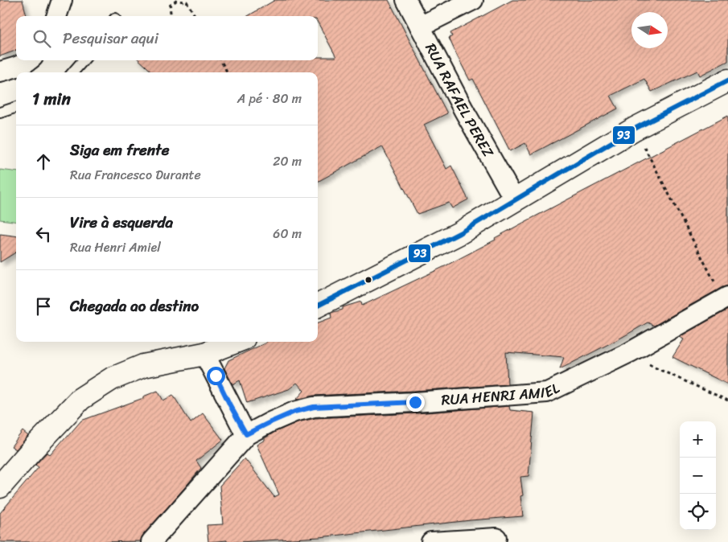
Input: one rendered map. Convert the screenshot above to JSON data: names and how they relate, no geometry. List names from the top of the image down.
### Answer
{
  "streets": {
    "street": ["RUA RAFAEL PEREZ", "RUA HENRI AMIEL"]
  },
  "lines": ["transit line 93"],
  "north": "right",
  "page": {
    "search": "Pesquisar aqui",
    "heading": ["1 min", "A pé · 80 m"],
    "list": [
      ["Siga em frente", "Rua Francesco Durante", "20 m"],
      ["Vire à esquerda", "Rua Henri Amiel", "60 m"],
      "Chegada ao destino"
    ],
    "map_buttons": ["+", "−"]
  }
}
